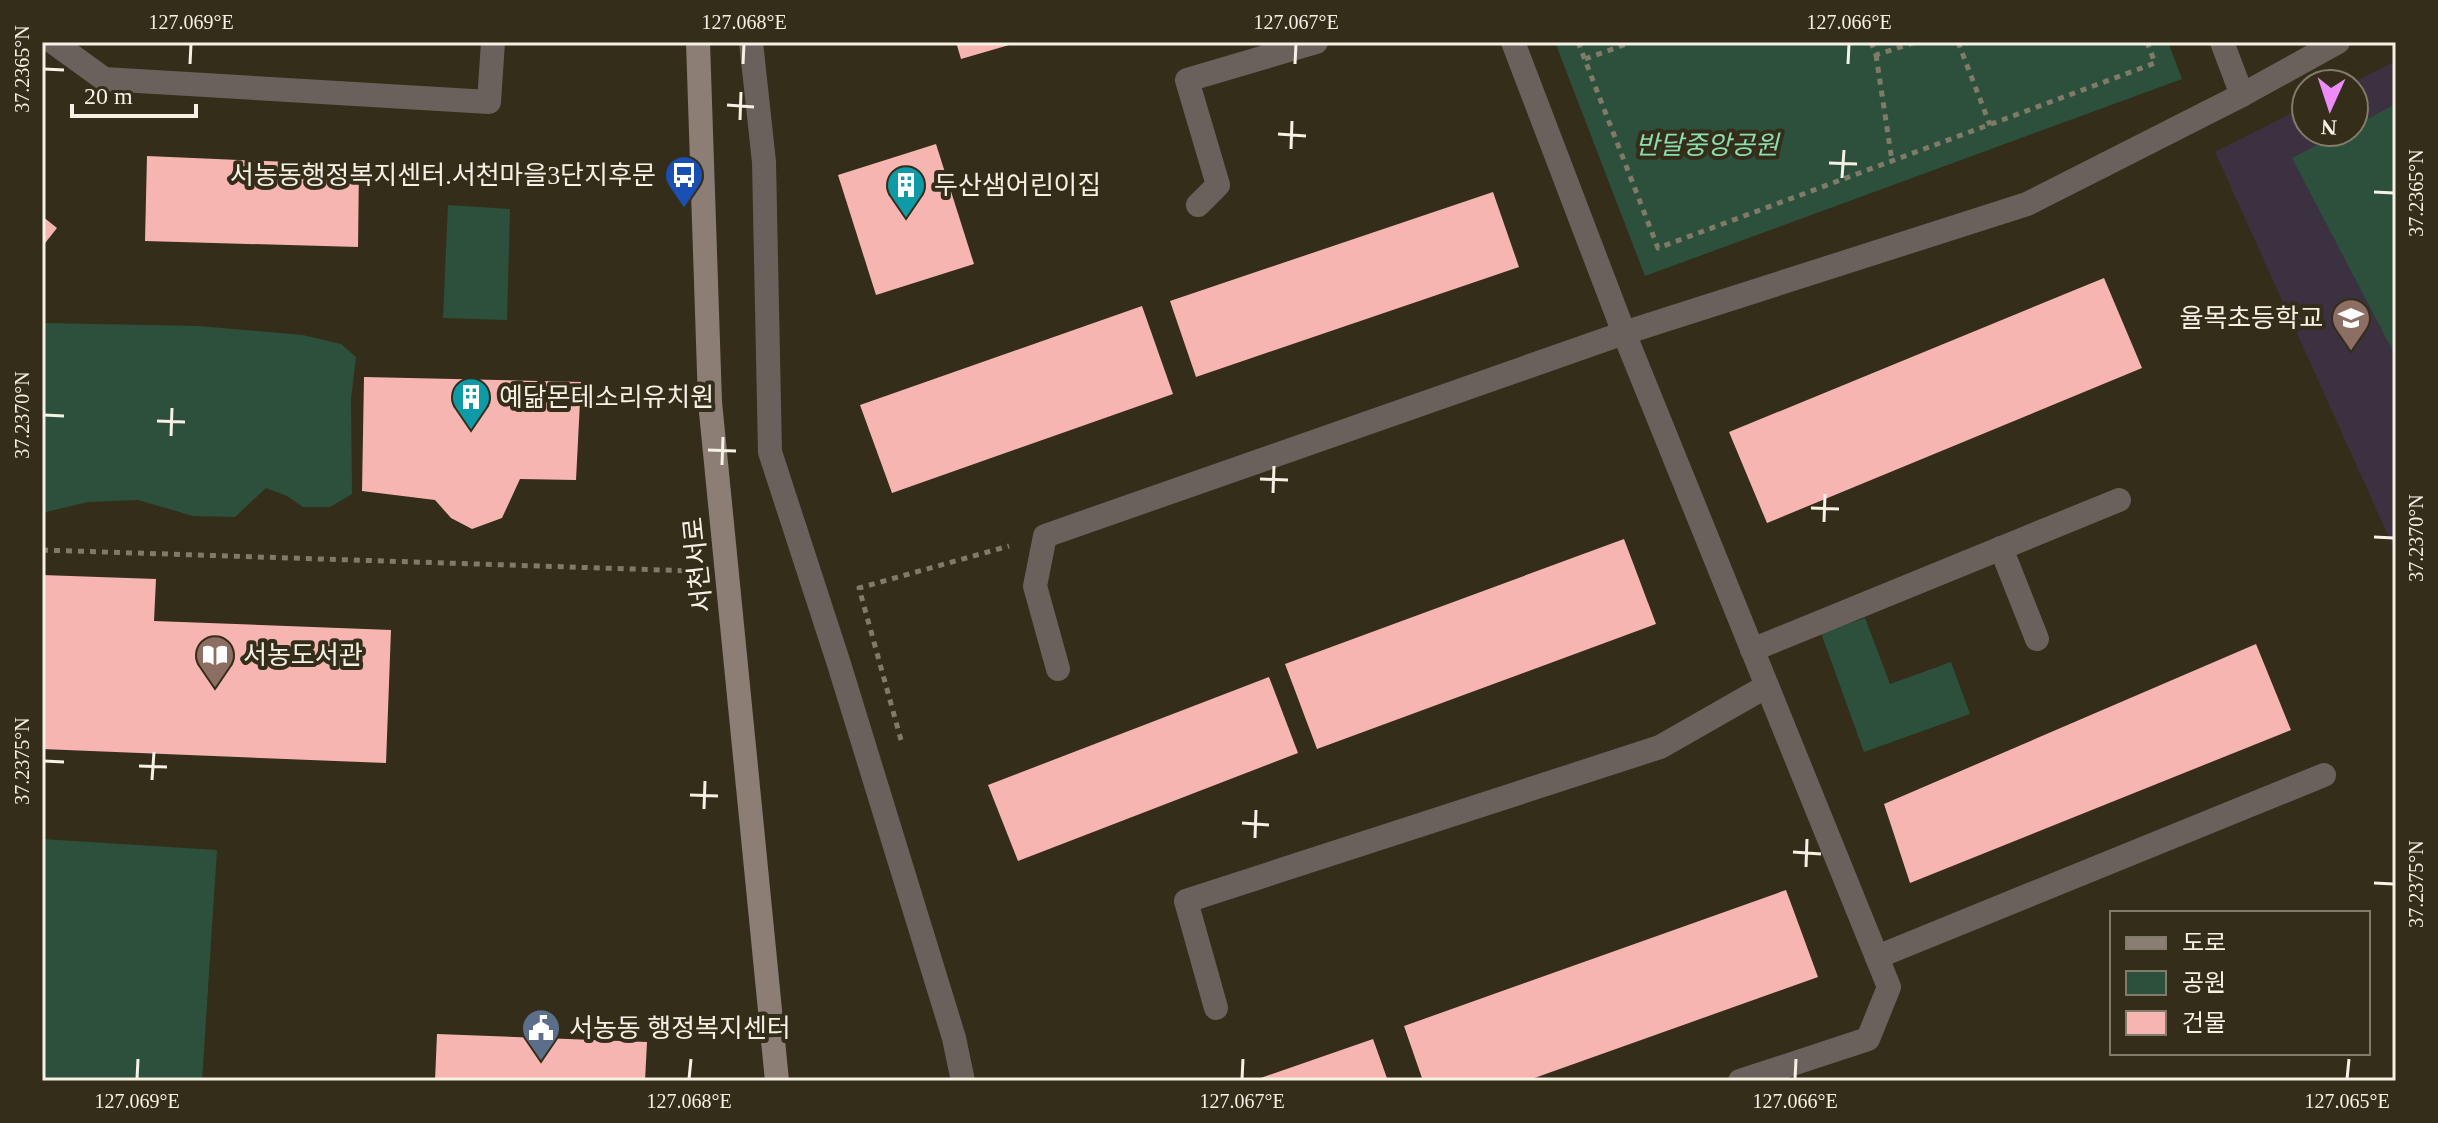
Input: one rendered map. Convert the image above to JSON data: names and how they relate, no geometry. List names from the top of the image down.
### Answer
{
  "streets": {
    "street": ["서천서로"]
  },
  "parks": ["반달중앙공원"],
  "places": {
    "bus stop": ["서농동행정복지센터.서천마을3단지후문"],
    "building": ["두산샘어린이집", "예닮몬테소리유치원"],
    "school or university": ["율목초등학교"],
    "library": ["서농도서관"],
    "public building": ["서농동 행정복지센터"]
  },
  "legend": ["도로", "공원", "건물"],
  "scale_bar": "20 m",
  "north": "bottom",
  "coordinates": [
    "127.069°E",
    "127.068°E",
    "127.067°E",
    "127.066°E",
    "37.2365°N",
    "37.2370°N",
    "37.2375°N",
    "127.065°E"
  ]
}
